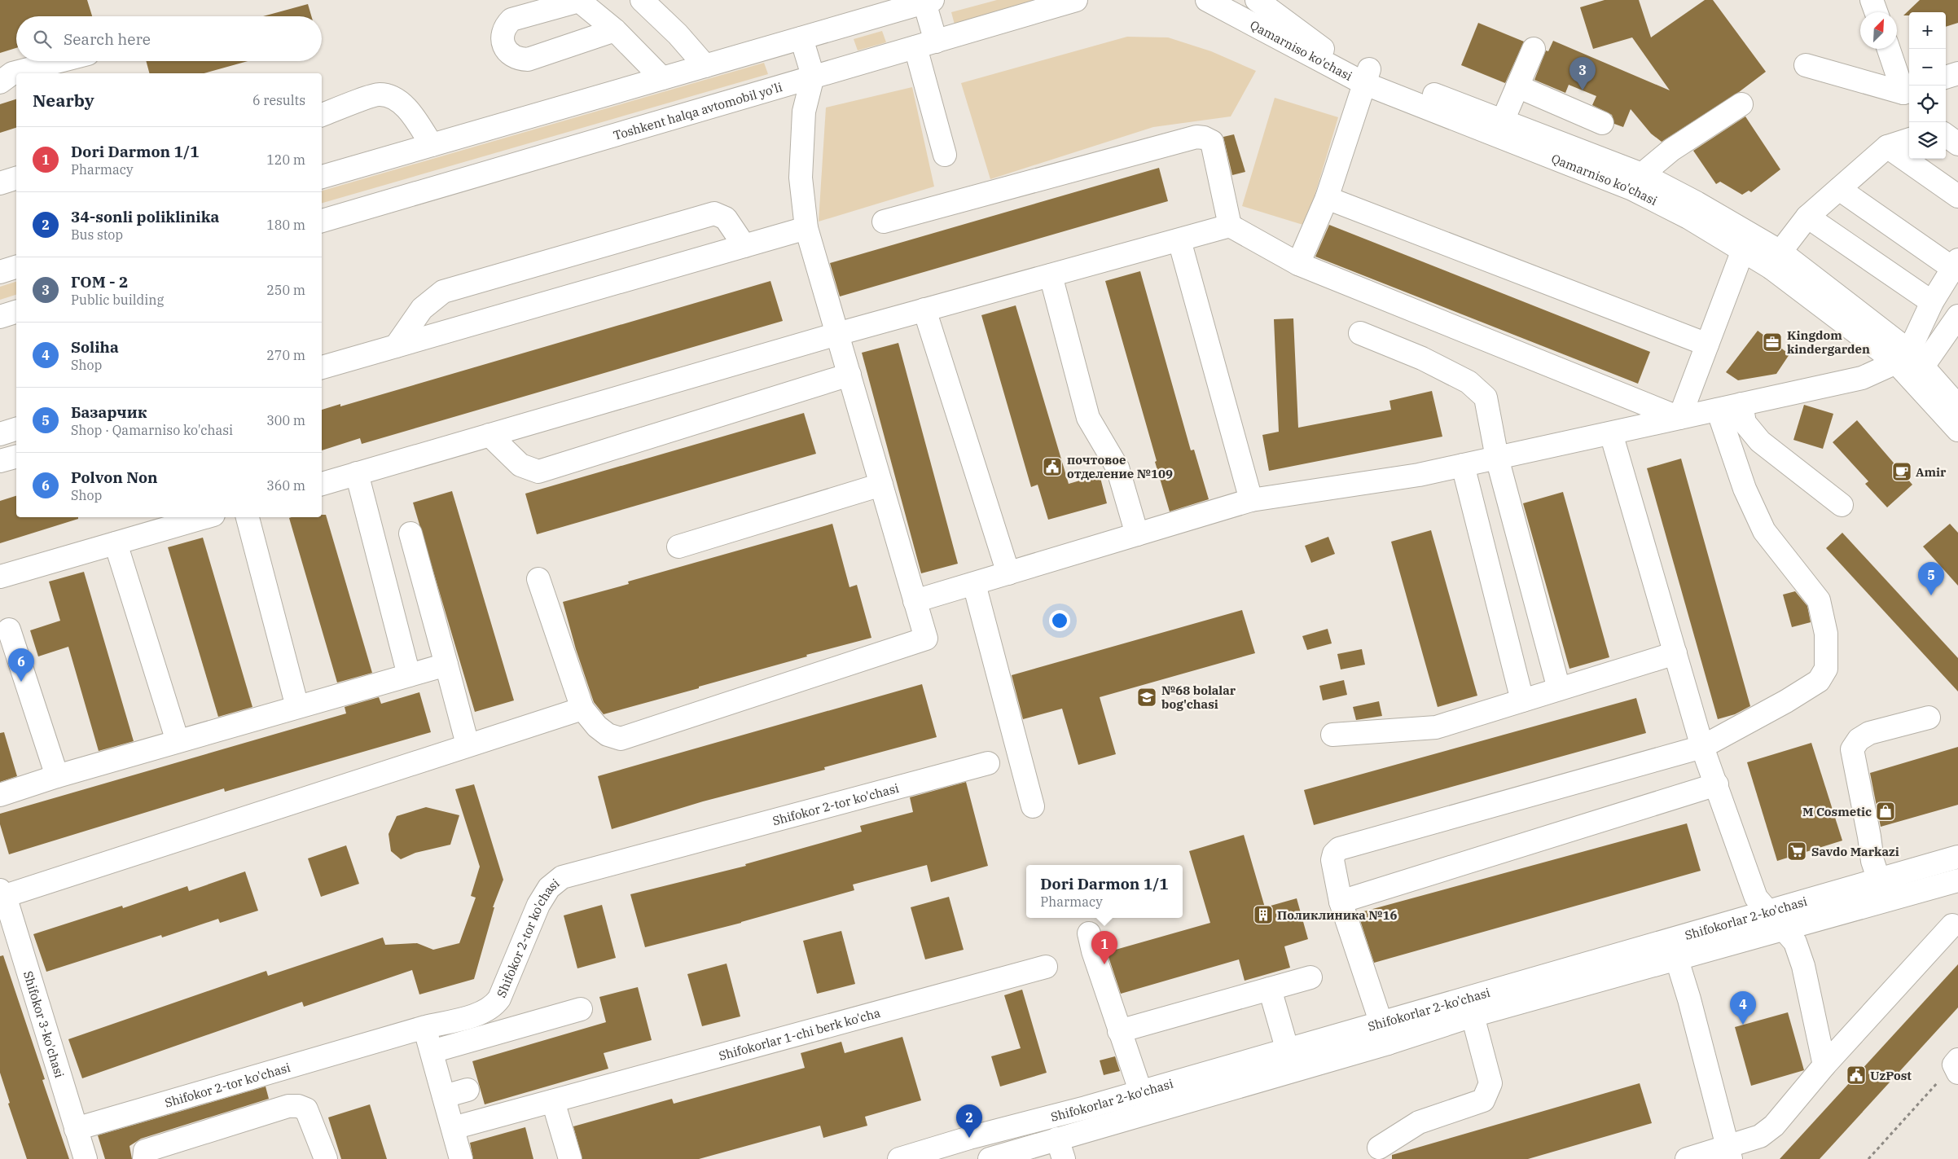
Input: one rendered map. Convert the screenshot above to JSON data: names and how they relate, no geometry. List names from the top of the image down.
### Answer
{
  "streets": {
    "main road": [
      "Qamarniso ko'chasi",
      "Toshkent halqa avtomobil yo'li",
      "Shifokor 2-tor ko'chasi",
      "Shifokorlar 2-ko'chasi",
      "Shifokor 3-ko'chasi",
      "Shifokorlar 1-chi berk ko'cha"
    ]
  },
  "crossings": [
    ["Shifokor 2-tor ko'chasi", "Shifokor 3-ko'chasi"]
  ],
  "places": {
    "office": ["Kingdom kindergarden"],
    "public building": ["почтовое отделение №109", "UzPost"],
    "cafe": ["Amir"],
    "school or university": ["№68 bolalar bog'chasi"],
    "shop": ["M Cosmetic"],
    "supermarket": ["Savdo Markazi"],
    "building": ["Поликлиника №16"]
  },
  "north": "top right",
  "page": {
    "map_buttons": ["+", "−"],
    "search": "Search here",
    "pins": [
      "3",
      "5",
      "6",
      "1",
      "4",
      "2"
    ],
    "heading": ["Nearby", "6 results"],
    "list": [
      {
        "mark": "1",
        "name": "Dori Darmon 1/1",
        "note": "Pharmacy",
        "value": "120 m"
      },
      {
        "mark": "2",
        "name": "34-sonli poliklinika",
        "note": "Bus stop",
        "value": "180 m"
      },
      {
        "mark": "3",
        "name": "ГОМ - 2",
        "note": "Public building",
        "value": "250 m"
      },
      {
        "mark": "4",
        "name": "Soliha",
        "note": "Shop",
        "value": "270 m"
      },
      {
        "mark": "5",
        "name": "Базарчик",
        "note": "Shop · Qamarniso ko'chasi",
        "value": "300 m"
      },
      {
        "mark": "6",
        "name": "Polvon Non",
        "note": "Shop",
        "value": "360 m"
      }
    ],
    "popup": ["Dori Darmon 1/1", "Pharmacy"]
  }
}
